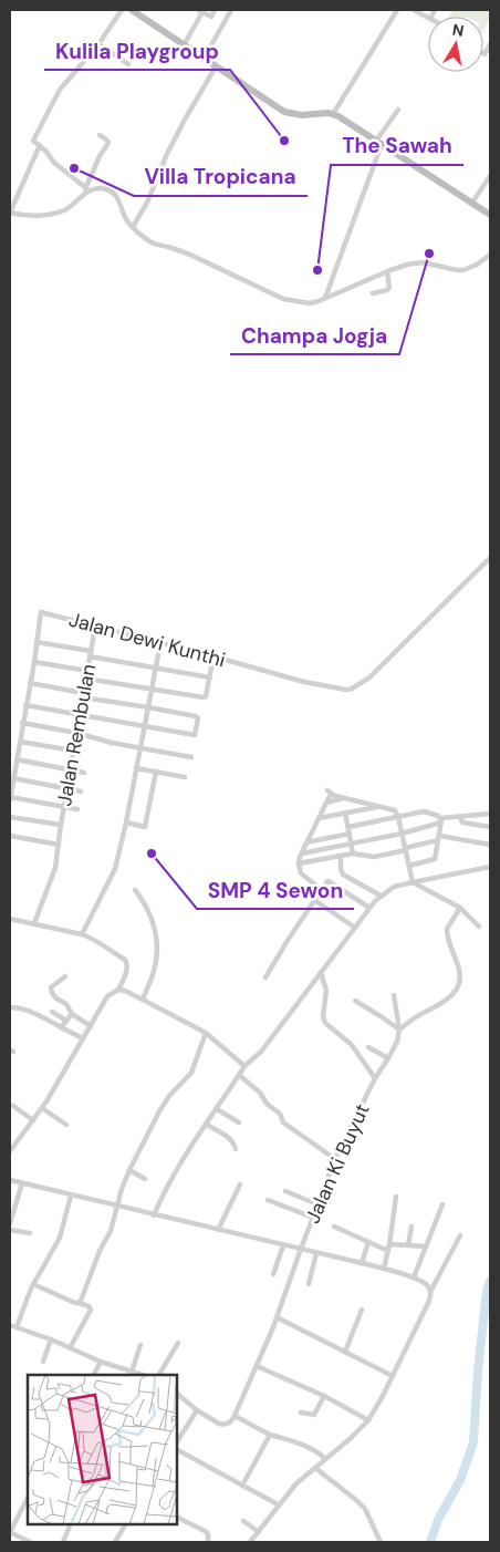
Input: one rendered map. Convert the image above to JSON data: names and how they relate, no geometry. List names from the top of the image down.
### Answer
{
  "streets": {
    "street": ["Jalan Dewi Kunthi", "Jalan Rembulan", "Jalan Ki Buyut"]
  },
  "crossings": [
    ["Jalan Dewi Kunthi", "Jalan Rembulan"]
  ],
  "places": [
    "Kulila Playgroup",
    "Villa Tropicana",
    "Champa Jogja",
    "The Sawah",
    "SMP 4 Sewon"
  ],
  "north": "top"
}
